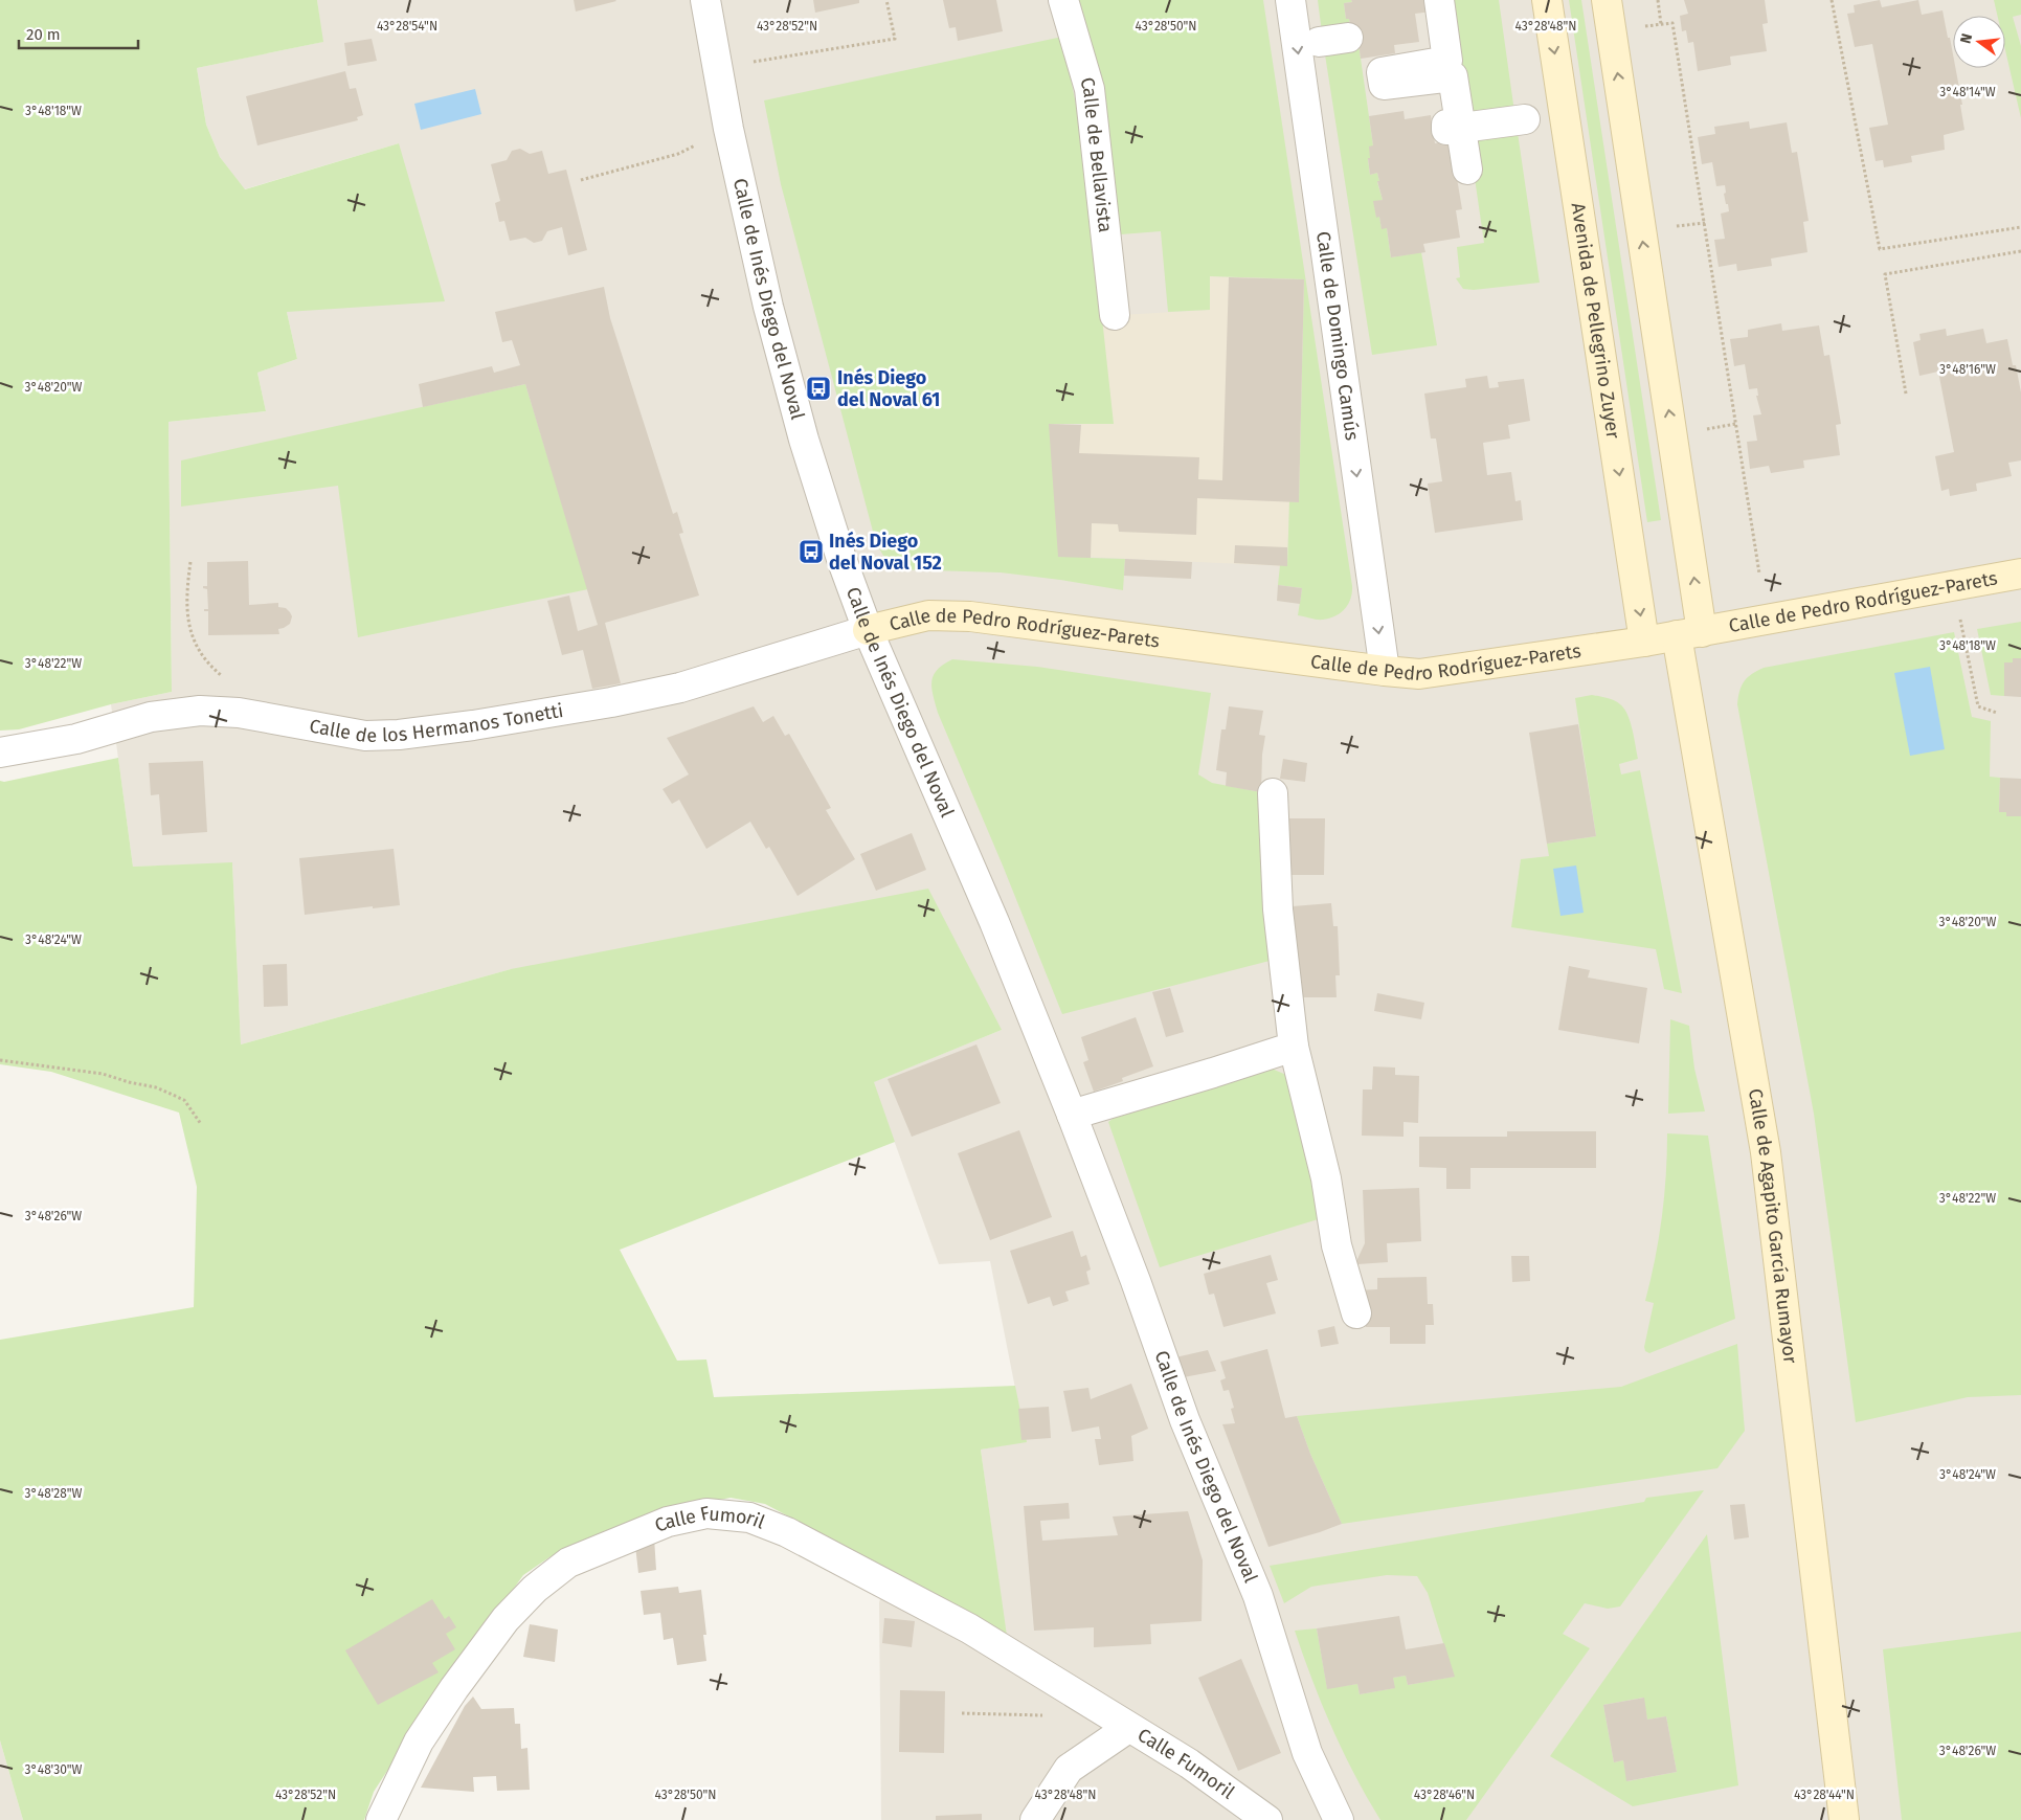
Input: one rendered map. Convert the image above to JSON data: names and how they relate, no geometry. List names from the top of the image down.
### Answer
{
  "streets": {
    "main road": ["Avenida de Pellegrino Zuyer", "Calle de Pedro Rodríguez-Parets", "Calle de Agapito García Rumayor"],
    "street": [
      "Calle de Bellavista",
      "Calle de Inés Diego del Noval",
      "Calle de Domingo Camús",
      "Calle de los Hermanos Tonetti",
      "Calle Fumoril"
    ]
  },
  "crossings": [
    ["Calle de Inés Diego del Noval", "Calle de Pedro Rodríguez-Parets"],
    ["Calle de Inés Diego del Noval", "Calle de los Hermanos Tonetti"],
    ["Avenida de Pellegrino Zuyer", "Calle de Pedro Rodríguez-Parets"],
    ["Calle de Domingo Camús", "Calle de Pedro Rodríguez-Parets"],
    ["Calle de Pedro Rodríguez-Parets", "Calle de los Hermanos Tonetti"],
    ["Calle de Pedro Rodríguez-Parets", "Calle de Agapito García Rumayor"]
  ],
  "one_way": ["Calle de Domingo Camús"],
  "places": {
    "bus stop": ["Inés Diego del Noval 61", "Inés Diego del Noval 152"]
  },
  "scale_bar": "20 m",
  "north": "left",
  "coordinates": [
    "43°28'54\"N",
    "43°28'52\"N",
    "43°28'50\"N",
    "43°28'48\"N",
    "3°48'14\"W",
    "3°48'18\"W",
    "3°48'16\"W",
    "3°48'20\"W",
    "3°48'22\"W",
    "3°48'24\"W",
    "3°48'26\"W",
    "3°48'28\"W",
    "3°48'30\"W",
    "43°28'46\"N",
    "43°28'44\"N"
  ]
}
